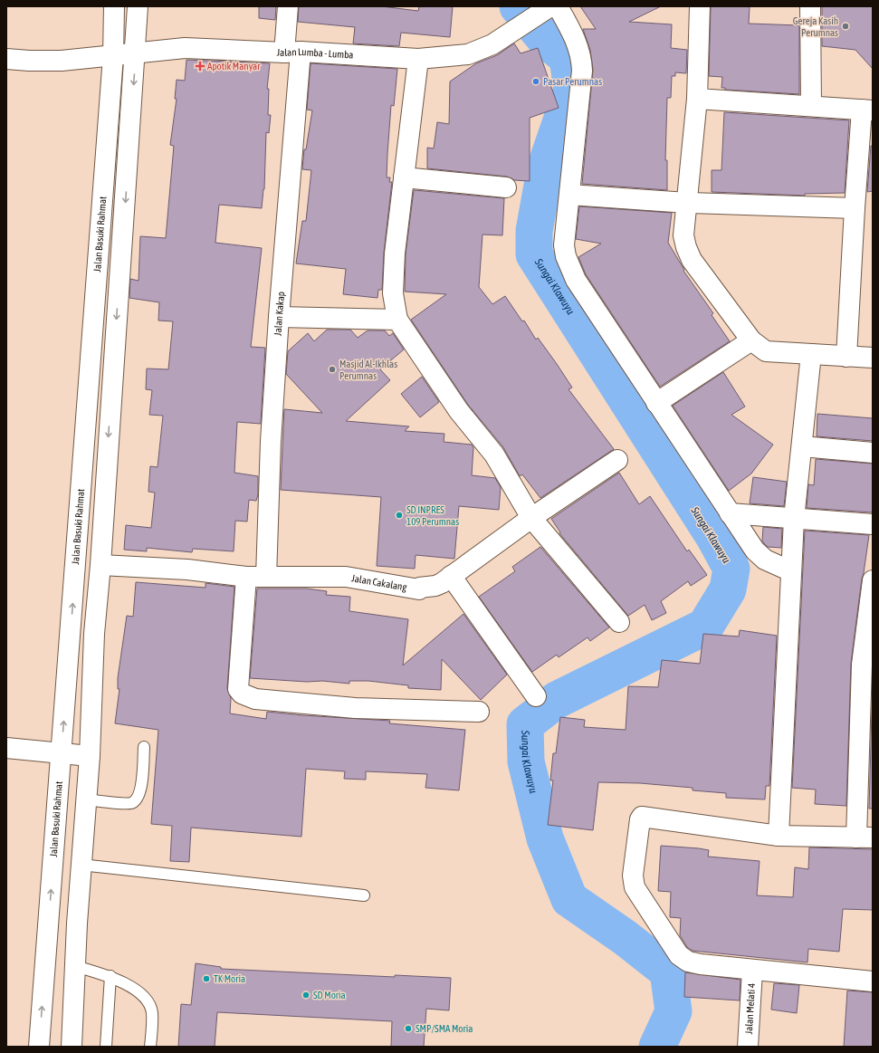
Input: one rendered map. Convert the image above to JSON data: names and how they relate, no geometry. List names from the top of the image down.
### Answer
{
  "streets": {
    "main road": [
      "Jalan Lumba - Lumba",
      "Jalan Basuki Rahmat",
      "Jalan Kakap",
      "Jalan Cakalang",
      "Jalan Melati 4"
    ]
  },
  "crossings": [
    ["Jalan Lumba - Lumba", "Jalan Basuki Rahmat"],
    ["Jalan Lumba - Lumba", "Jalan Kakap"],
    ["Jalan Kakap", "Jalan Cakalang"]
  ],
  "water": ["Sungai Klawuyu"],
  "places": {
    "other": [
      "Gereja Kasih Perumnas",
      "Pasar Perumnas",
      "Masjid Al-Ikhlas Perumnas",
      "SD INPRES 109 Perumnas",
      "TK Moria",
      "SD Moria",
      "SMP/SMA Moria"
    ],
    "health": ["Apotik Manyar"]
  }
}
